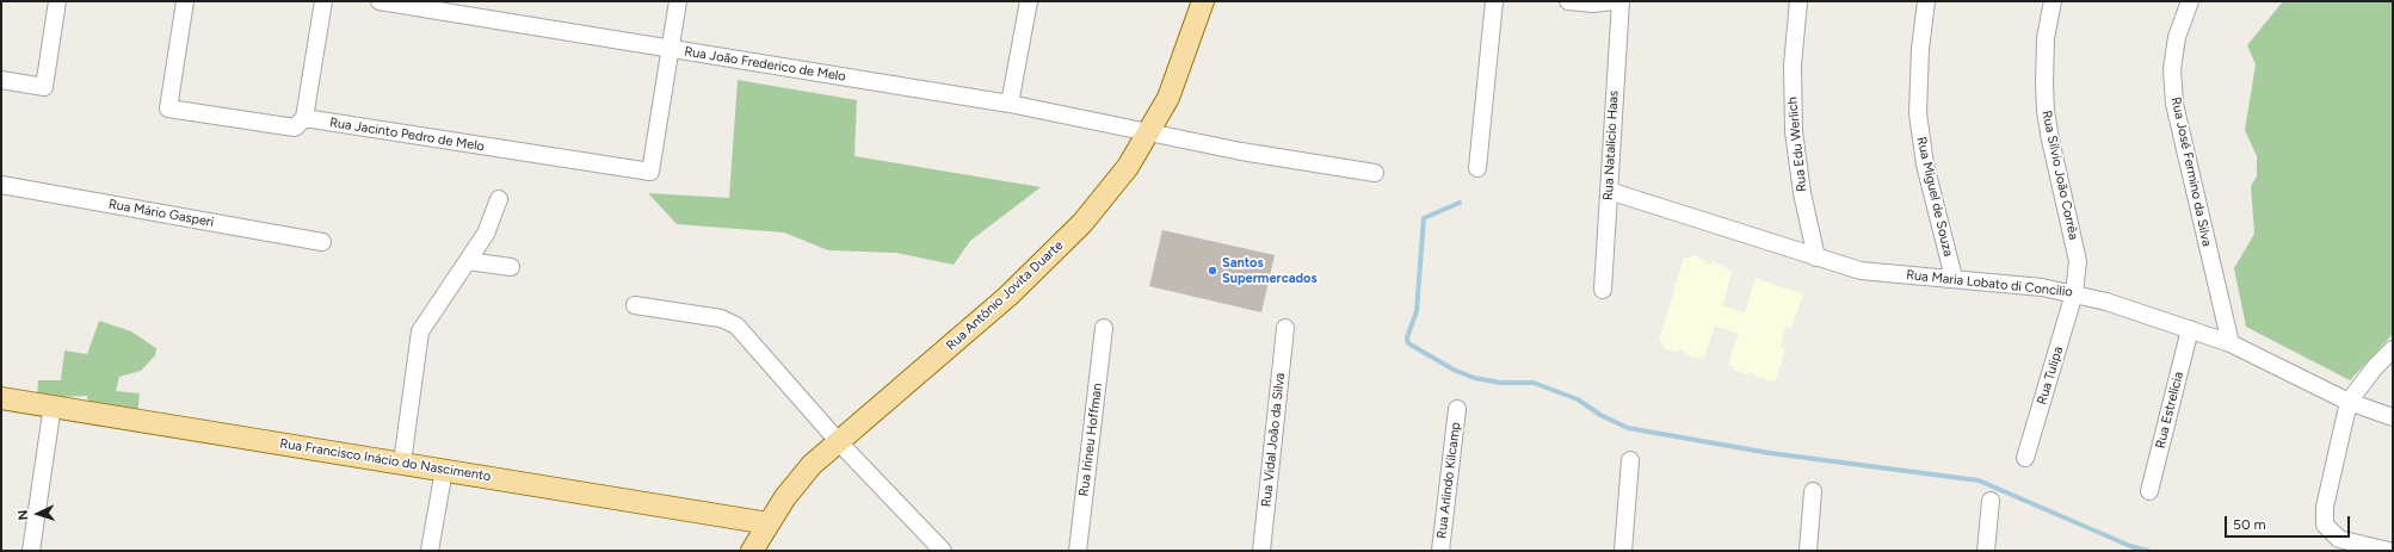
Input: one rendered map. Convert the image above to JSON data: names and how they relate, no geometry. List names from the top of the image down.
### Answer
{
  "streets": {
    "main road": ["Rua Antônio Jovita Duarte", "Rua Francisco Inácio do Nascimento"],
    "street": [
      "Rua João Frederico de Melo",
      "Rua Jacinto Pedro de Melo",
      "Rua Edu Werlich",
      "Rua Natalício Haas",
      "Rua José Fermino da Silva",
      "Rua Sílvio João Corrêa",
      "Rua Miguel de Souza",
      "Rua Mário Gasperi",
      "Rua Maria Lobato di Concilio",
      "Rua Tulipa",
      "Rua Estrelícia",
      "Rua Irineu Hoffman",
      "Rua Vidal João da Silva",
      "Rua Arlindo Kilcamp"
    ]
  },
  "crossings": [
    ["Rua João Frederico de Melo", "Rua Jacinto Pedro de Melo"],
    ["Rua João Frederico de Melo", "Rua Antônio Jovita Duarte"],
    ["Rua Edu Werlich", "Rua Maria Lobato di Concilio"],
    ["Rua Natalício Haas", "Rua Maria Lobato di Concilio"],
    ["Rua José Fermino da Silva", "Rua Maria Lobato di Concilio"],
    ["Rua Sílvio João Corrêa", "Rua Maria Lobato di Concilio"],
    ["Rua Sílvio João Corrêa", "Rua Tulipa"],
    ["Rua Miguel de Souza", "Rua Maria Lobato di Concilio"],
    ["Rua Maria Lobato di Concilio", "Rua Tulipa"],
    ["Rua Maria Lobato di Concilio", "Rua Estrelícia"],
    ["Rua Antônio Jovita Duarte", "Rua Francisco Inácio do Nascimento"]
  ],
  "places": ["Santos Supermercados"],
  "scale_bar": "50 m",
  "north": "left"
}
